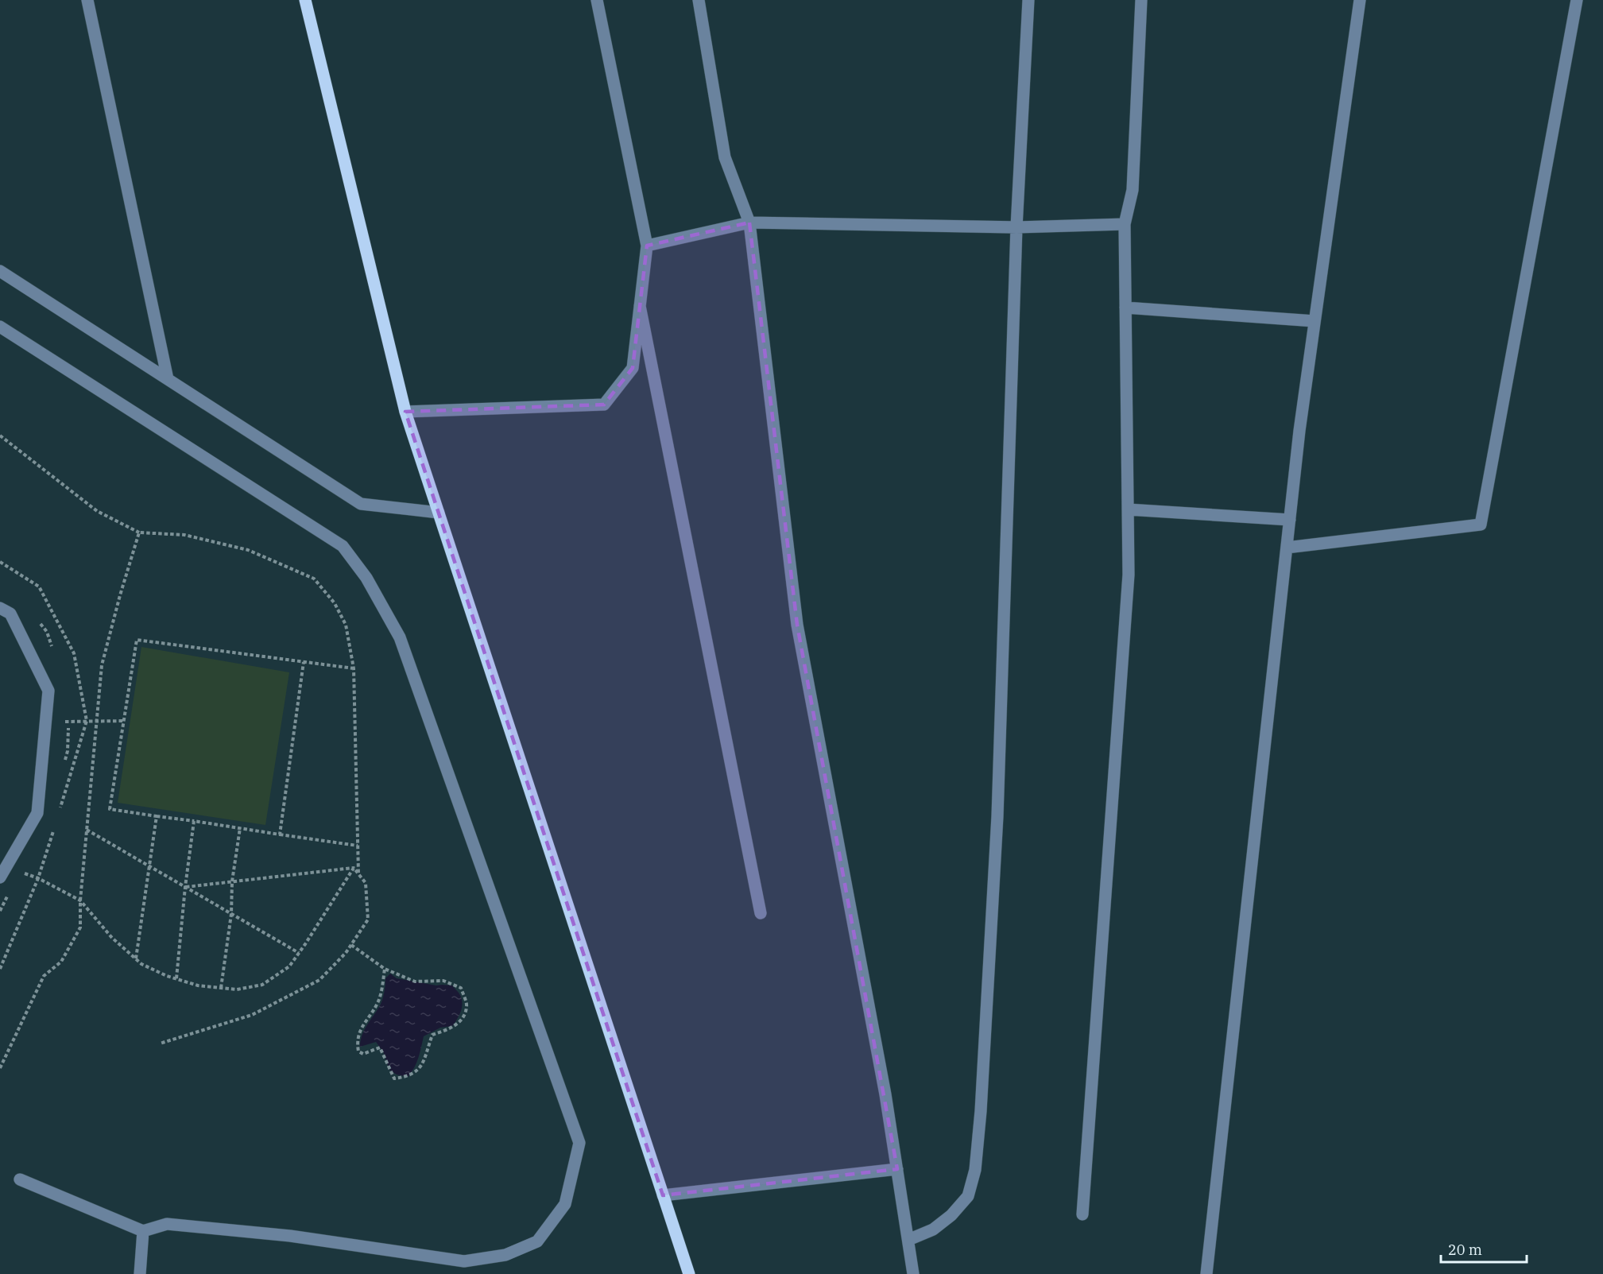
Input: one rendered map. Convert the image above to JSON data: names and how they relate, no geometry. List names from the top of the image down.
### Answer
{
  "scale_bar": "20 m"
}
